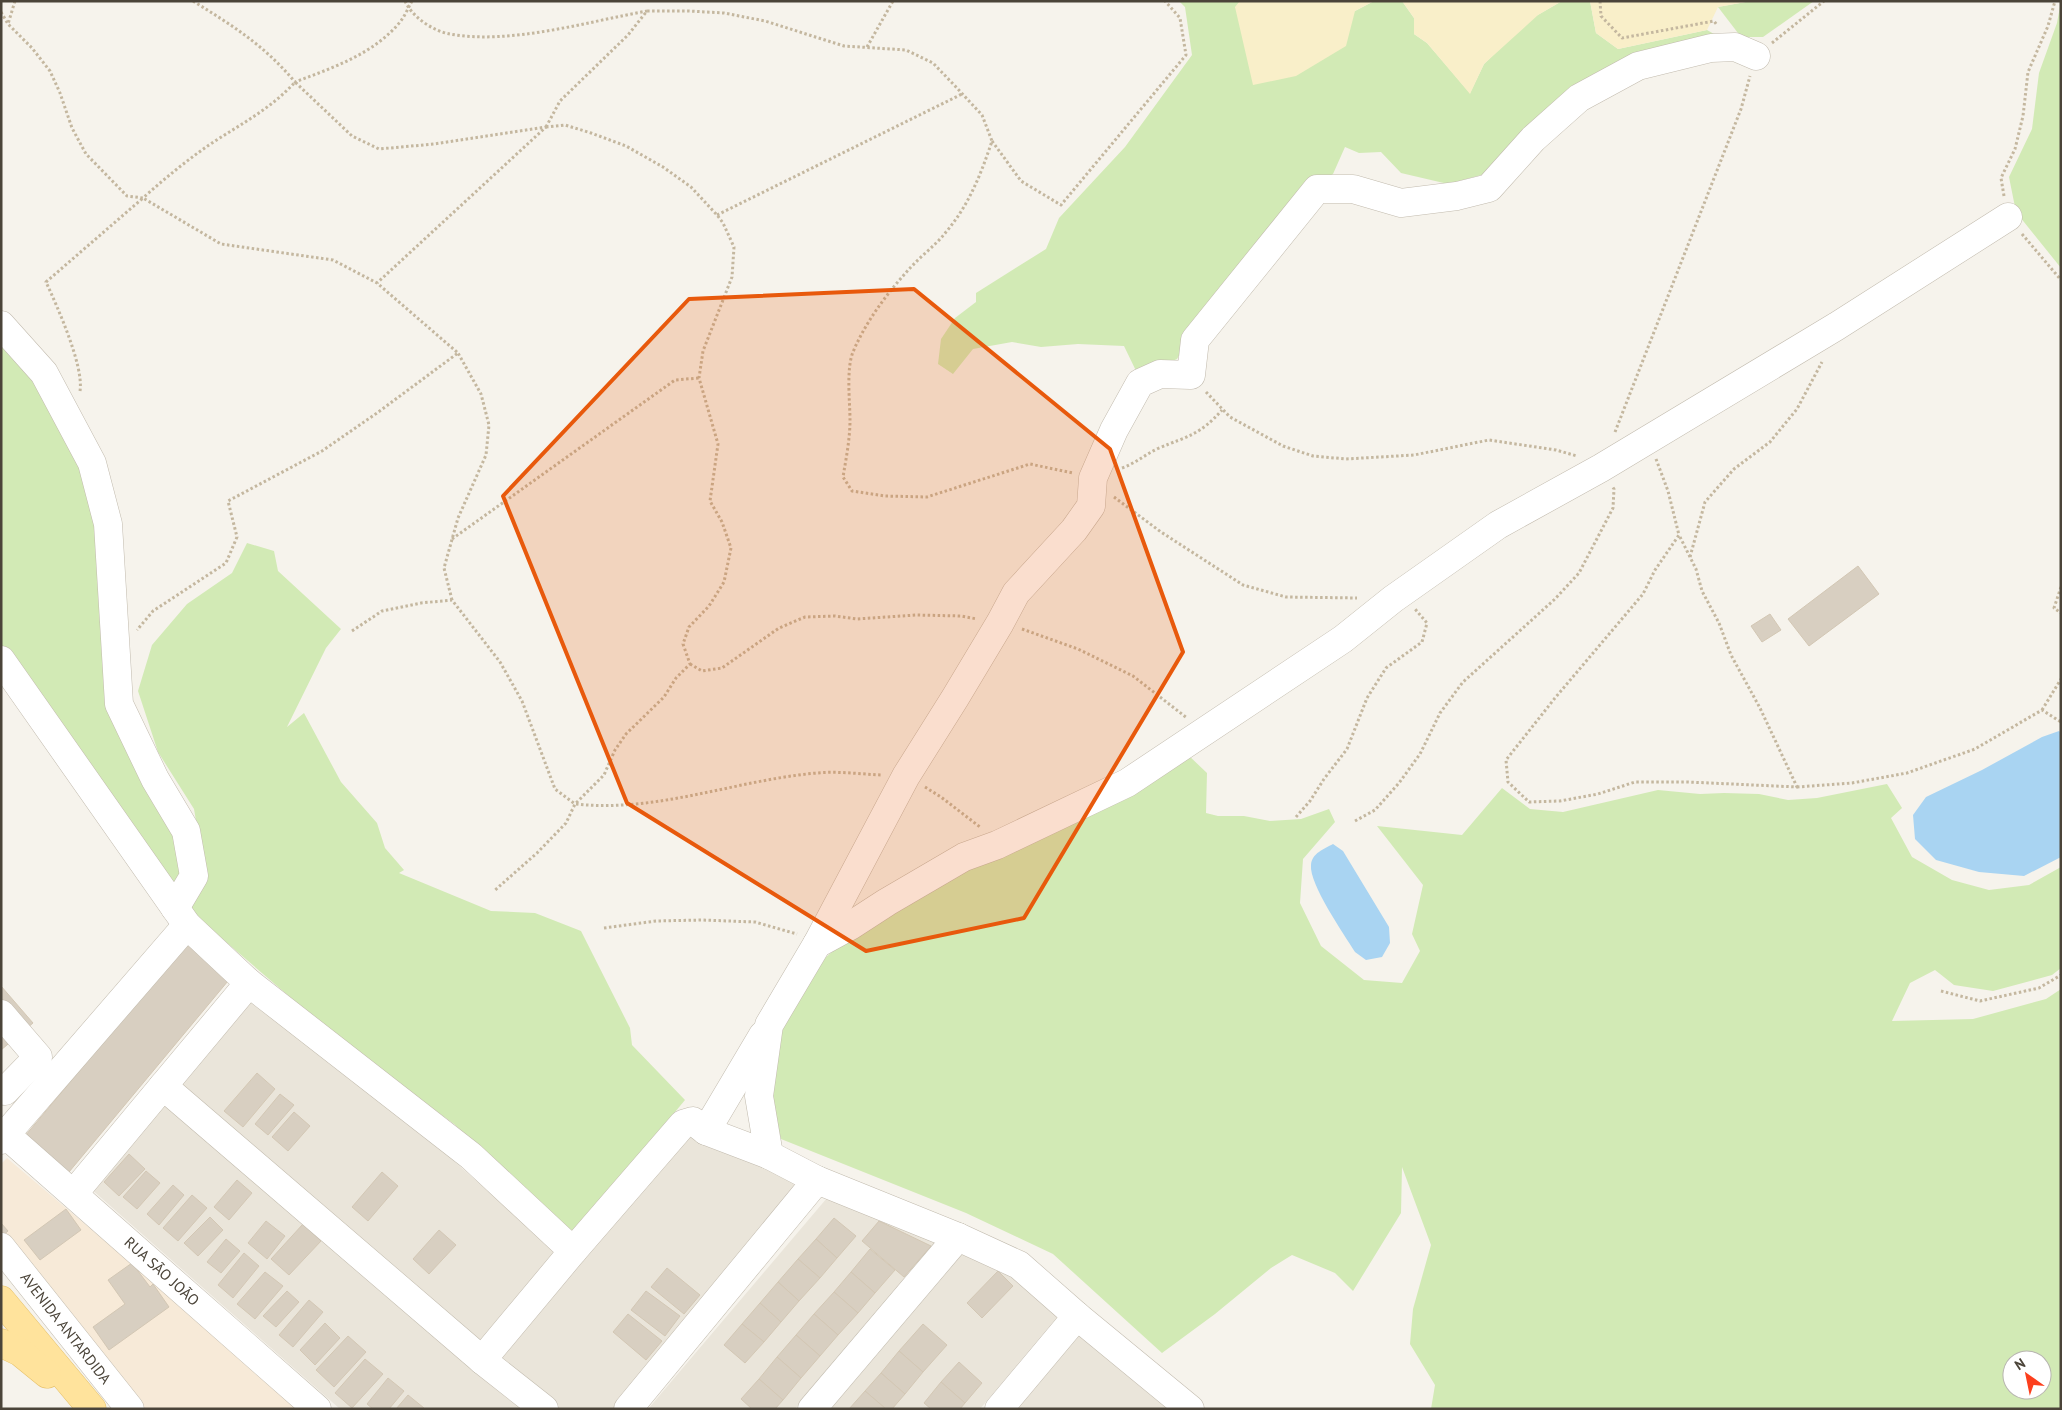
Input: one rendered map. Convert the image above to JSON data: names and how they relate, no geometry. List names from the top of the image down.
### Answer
{
  "streets": {
    "street": ["RUA SÃO JOÃO", "AVENIDA ANTARDIDA"]
  },
  "north": "top left"
}
